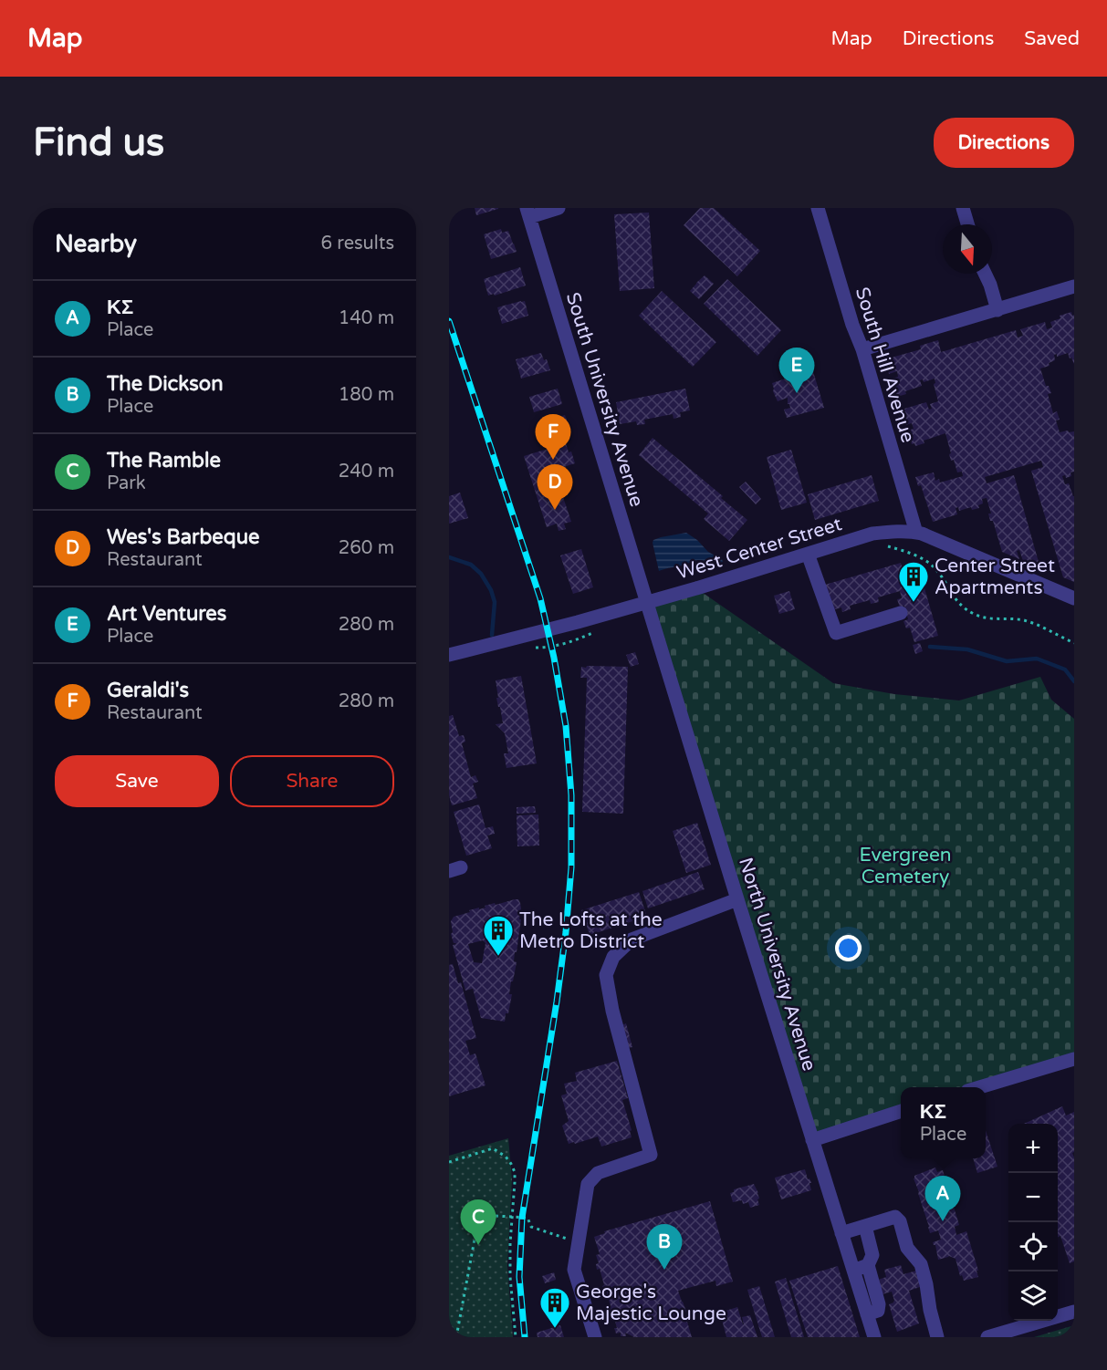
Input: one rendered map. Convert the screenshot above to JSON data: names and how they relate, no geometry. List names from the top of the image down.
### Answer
{
  "streets": {
    "street": [
      "South Hill Avenue",
      "South University Avenue",
      "West Center Street",
      "North University Avenue"
    ]
  },
  "crossings": [
    ["South Hill Avenue", "West Center Street"],
    ["South University Avenue", "West Center Street"],
    ["South University Avenue", "North University Avenue"],
    ["West Center Street", "North University Avenue"]
  ],
  "parks": ["Evergreen Cemetery"],
  "places": {
    "building": ["Center Street Apartments", "The Lofts at the Metro District", "George's Majestic Lounge"]
  },
  "north": "bottom",
  "page": {
    "header": "Map",
    "nav": ["Map", "Directions", "Saved"],
    "buttons": [
      "Directions",
      ["Save", "Share"]
    ],
    "title": "Find us",
    "heading": ["Nearby", "6 results"],
    "list": [
      {
        "mark": "A",
        "name": "ΚΣ",
        "note": "Place",
        "value": "140 m"
      },
      {
        "mark": "B",
        "name": "The Dickson",
        "note": "Place",
        "value": "180 m"
      },
      {
        "mark": "C",
        "name": "The Ramble",
        "note": "Park",
        "value": "240 m"
      },
      {
        "mark": "D",
        "name": "Wes's Barbeque",
        "note": "Restaurant",
        "value": "260 m"
      },
      {
        "mark": "E",
        "name": "Art Ventures",
        "note": "Place",
        "value": "280 m"
      },
      {
        "mark": "F",
        "name": "Geraldi's",
        "note": "Restaurant",
        "value": "280 m"
      }
    ],
    "pins": [
      "E",
      "F",
      "D",
      "A",
      "C",
      "B"
    ],
    "popup": ["ΚΣ", "Place"],
    "map_buttons": ["+", "−"]
  }
}
